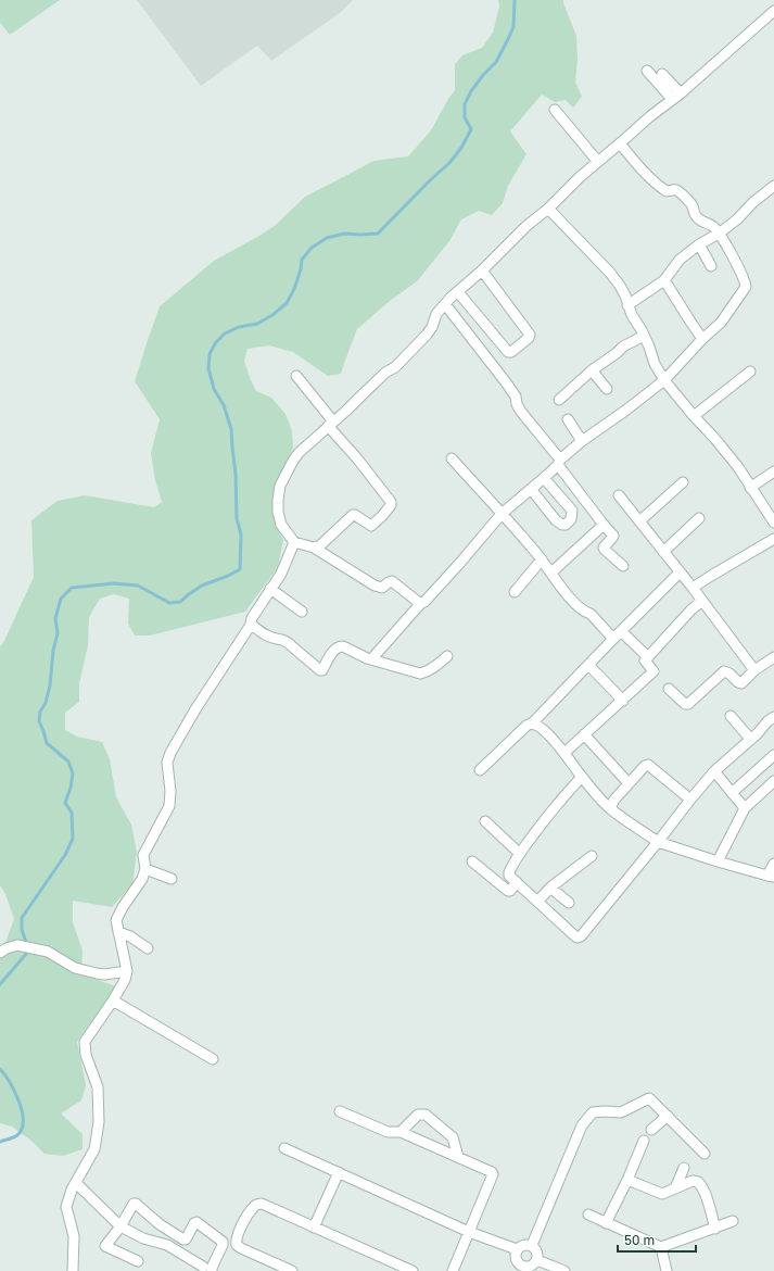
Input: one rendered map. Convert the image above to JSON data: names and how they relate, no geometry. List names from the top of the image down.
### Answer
{
  "scale_bar": "50 m"
}
